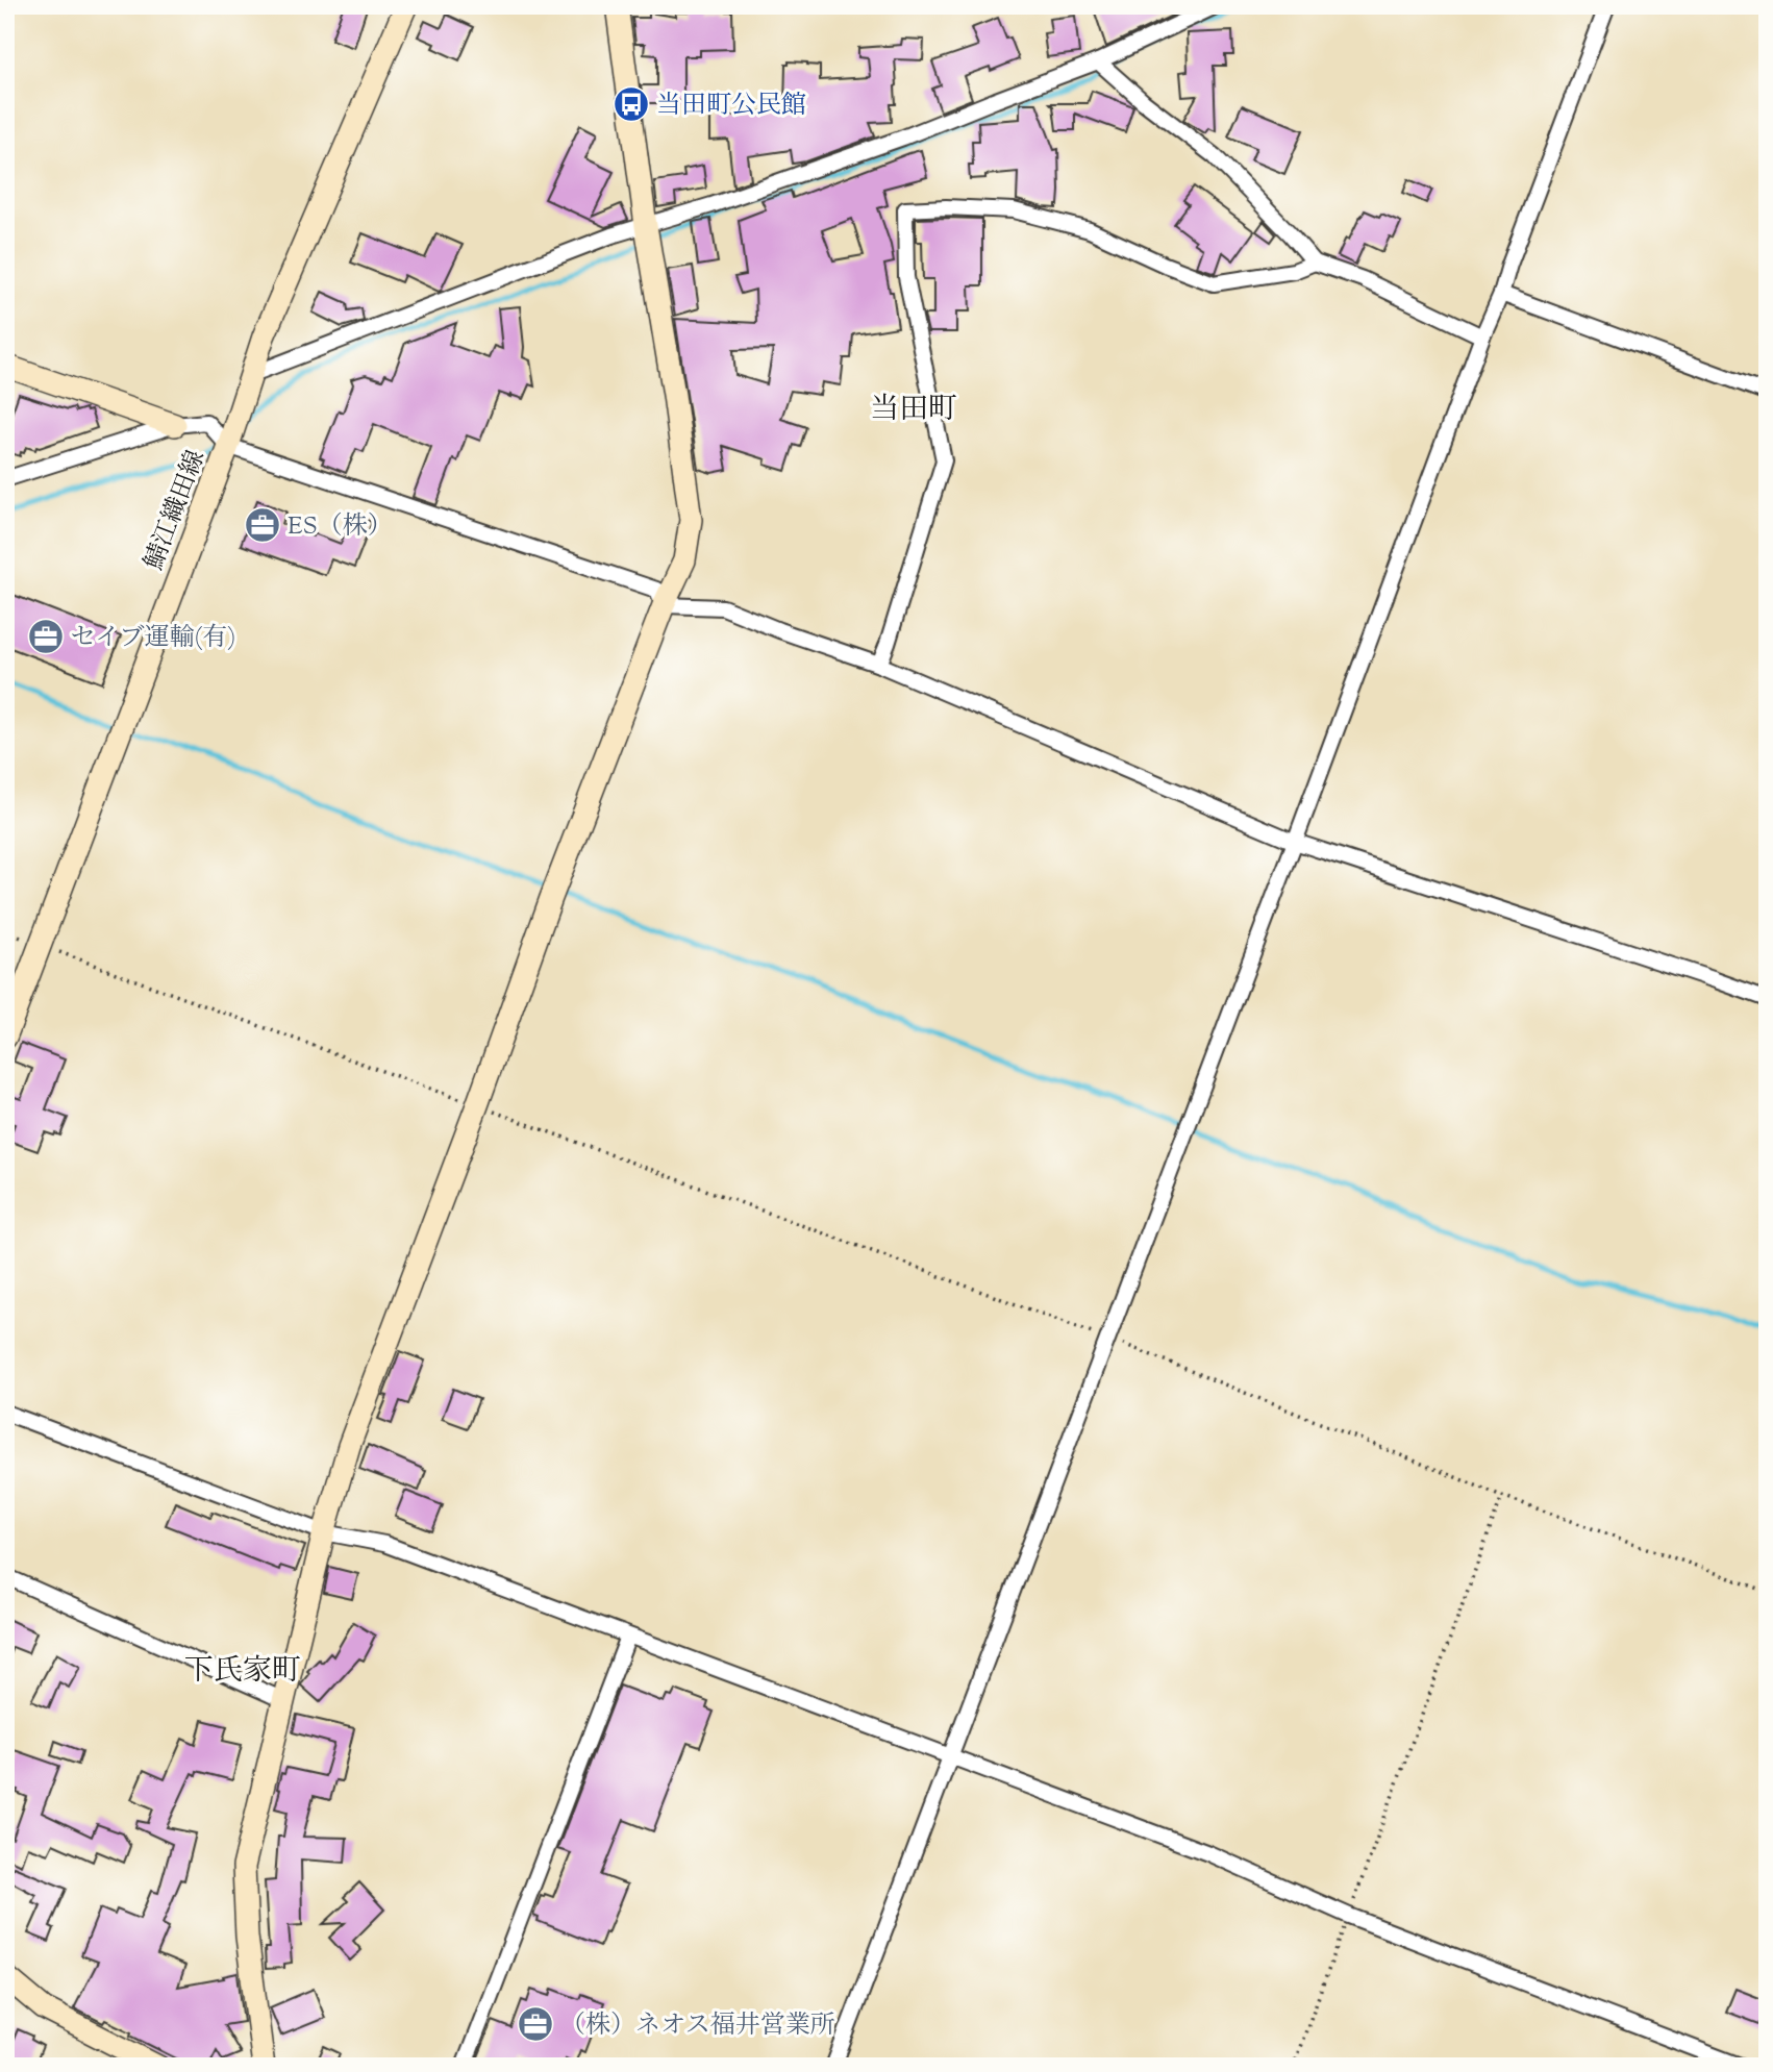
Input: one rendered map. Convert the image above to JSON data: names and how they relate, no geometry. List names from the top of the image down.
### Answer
{
  "streets": {
    "street": ["鯖江織田線"]
  },
  "districts": ["当田町", "下氏家町"],
  "places": {
    "bus stop": ["当田町公民館"],
    "office": ["ES（株）", "セイブ運輸(有)", "（株）ネオス福井営業所"]
  }
}
